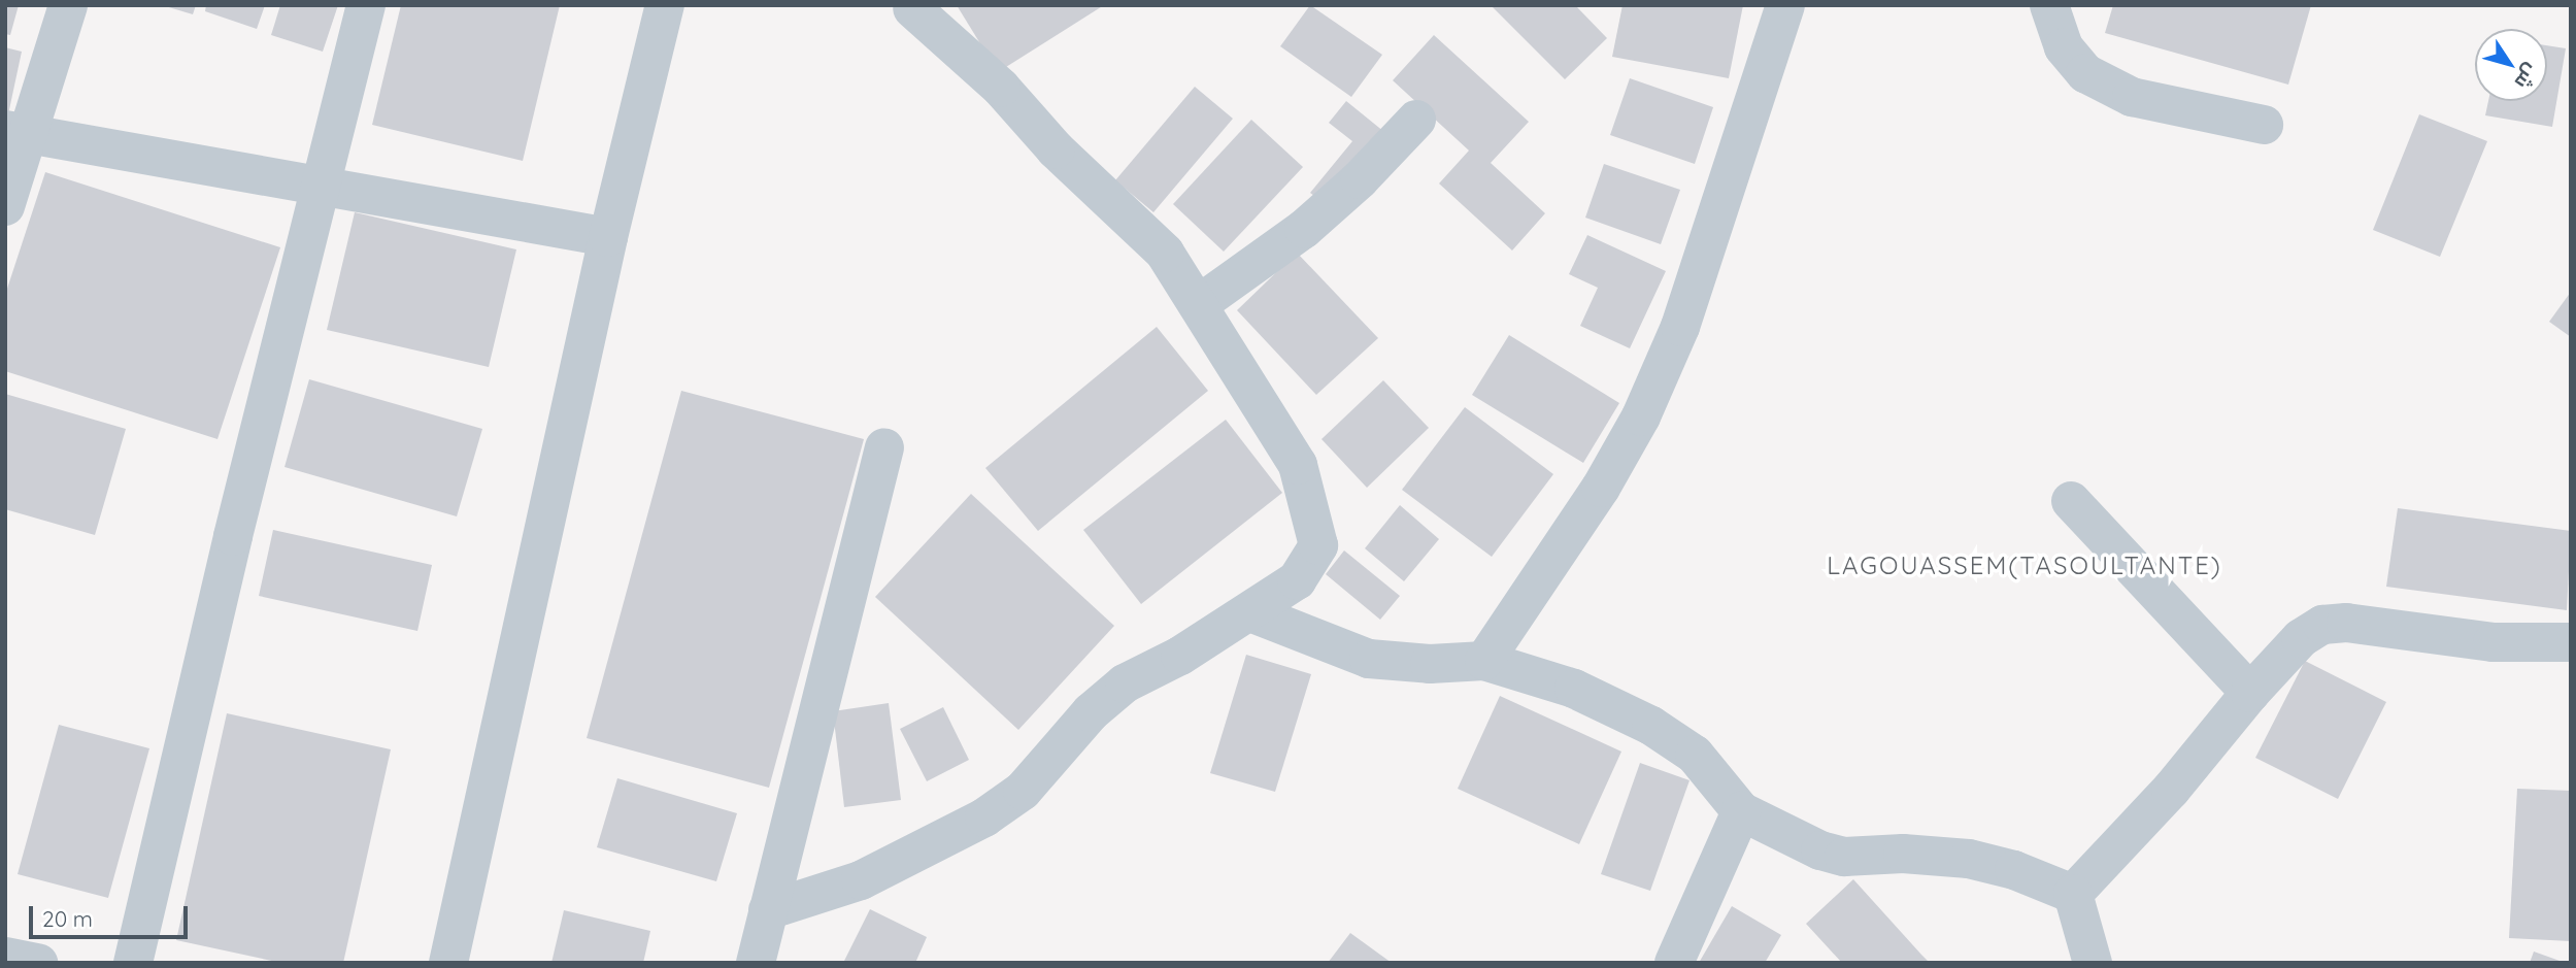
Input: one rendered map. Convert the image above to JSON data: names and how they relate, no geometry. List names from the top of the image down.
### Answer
{
  "districts": ["LAGOUASSEM(TASOULTANTE)"],
  "scale_bar": "20 m",
  "north": "bottom right"
}
